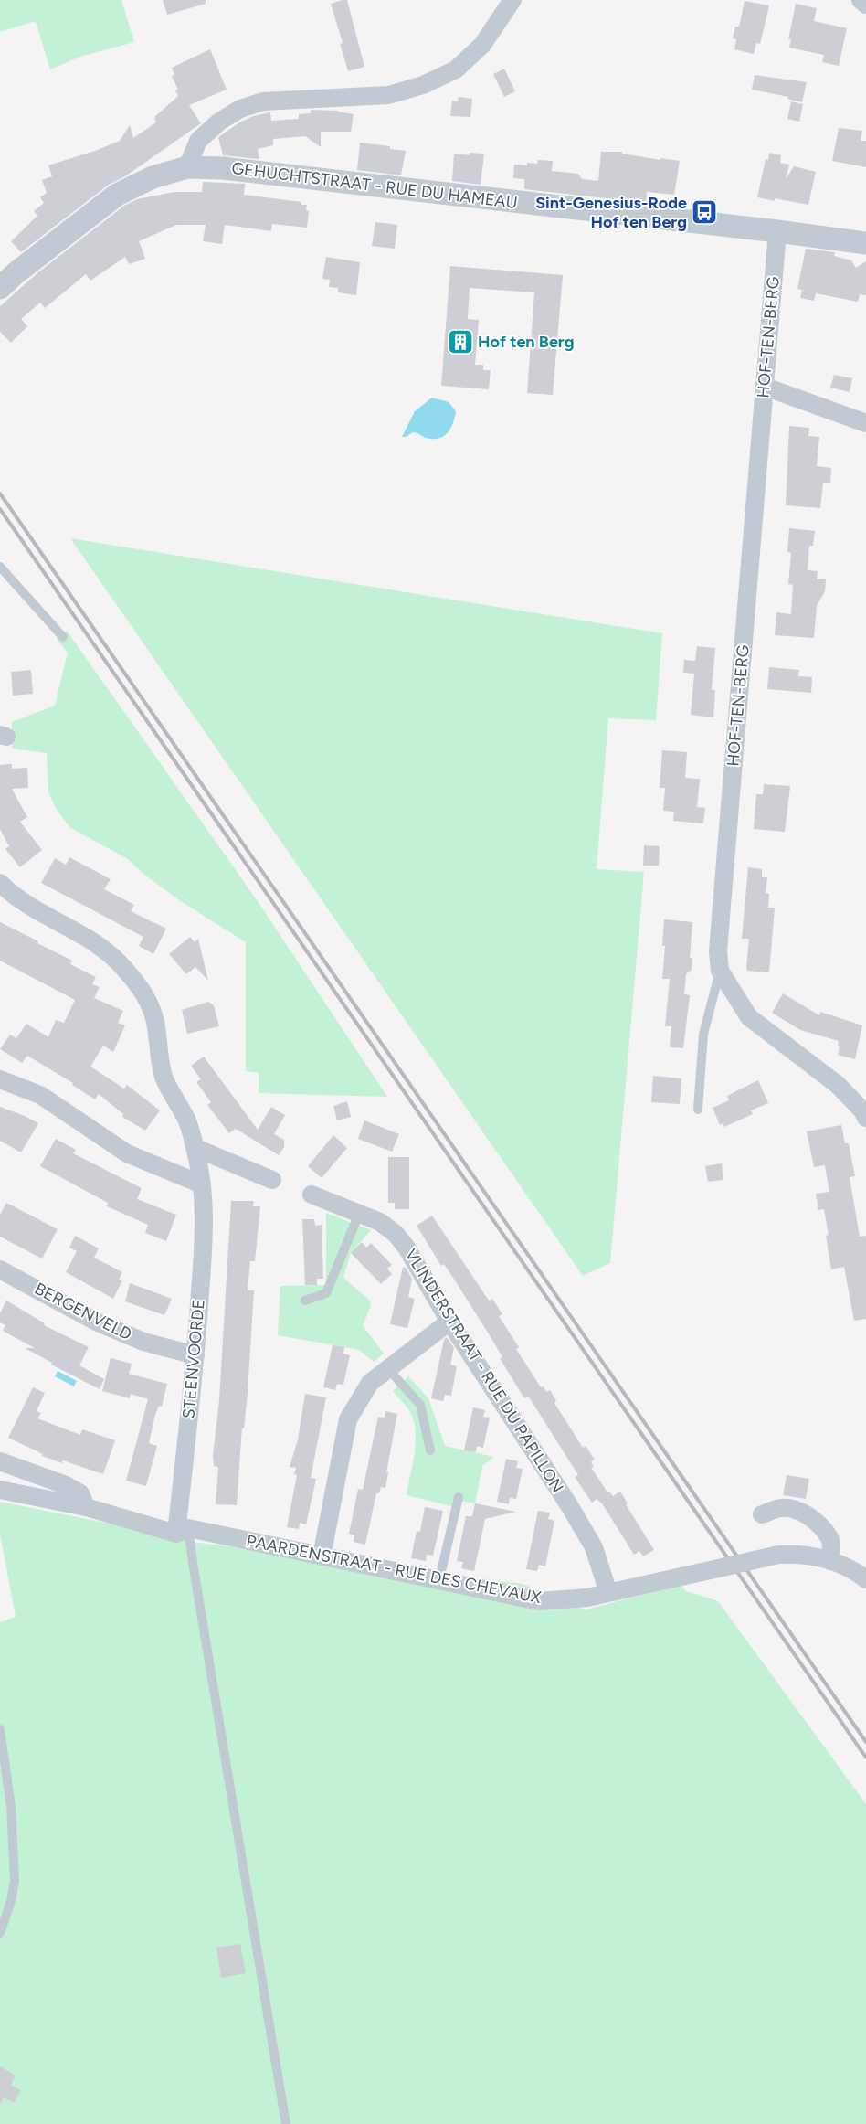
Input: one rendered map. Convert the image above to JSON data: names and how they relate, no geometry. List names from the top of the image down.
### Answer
{
  "streets": {
    "street": [
      "GEHUCHTSTRAAT - RUE DU HAMEAU",
      "HOF-TEN-BERG",
      "BERGENVELD",
      "STEENVOORDE",
      "VLINDERSTRAAT - RUE DU PAPILLON",
      "PAARDENSTRAAT - RUE DES CHEVAUX"
    ]
  },
  "crossings": [
    ["GEHUCHTSTRAAT - RUE DU HAMEAU", "HOF-TEN-BERG"],
    ["BERGENVELD", "STEENVOORDE"],
    ["STEENVOORDE", "PAARDENSTRAAT - RUE DES CHEVAUX"],
    ["VLINDERSTRAAT - RUE DU PAPILLON", "PAARDENSTRAAT - RUE DES CHEVAUX"]
  ],
  "places": {
    "bus stop": ["Sint-Genesius-Rode Hof ten Berg"],
    "building": ["Hof ten Berg"]
  }
}
